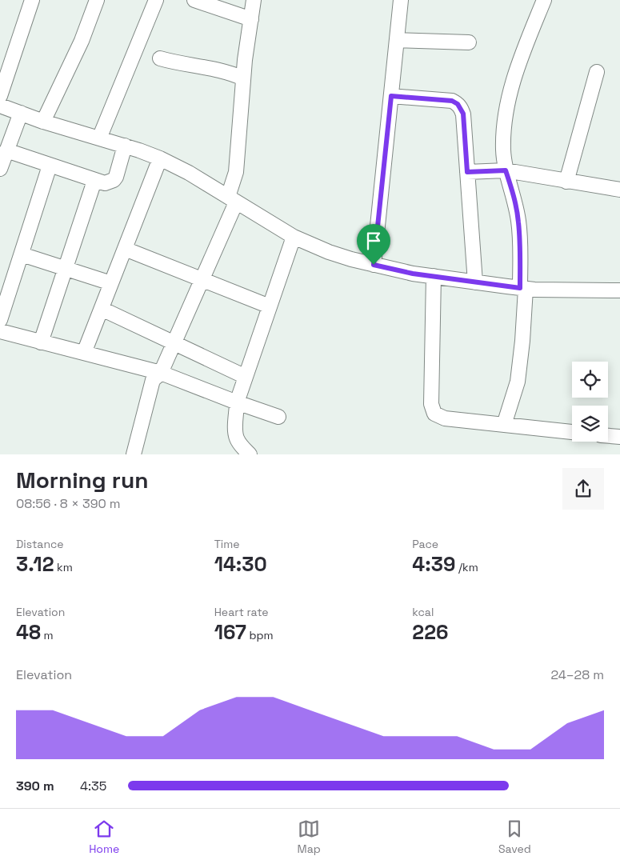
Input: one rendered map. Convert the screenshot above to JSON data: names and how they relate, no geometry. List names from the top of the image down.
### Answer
{
  "page": {
    "heading": ["Morning run", "08:56 · 8 × 390 m"],
    "stats": [
      ["Distance", "3.12 km"],
      ["Time", "14:30"],
      ["Pace", "4:39 /km"],
      ["Elevation", "48 m"],
      ["Heart rate", "167 bpm"],
      ["kcal", "226"]
    ],
    "chart": ["Elevation", "24–28 m"],
    "list": [
      {
        "name": "390 m",
        "note": "4:35"
      }
    ],
    "tabs": ["Home", "Map", "Saved"]
  }
}
